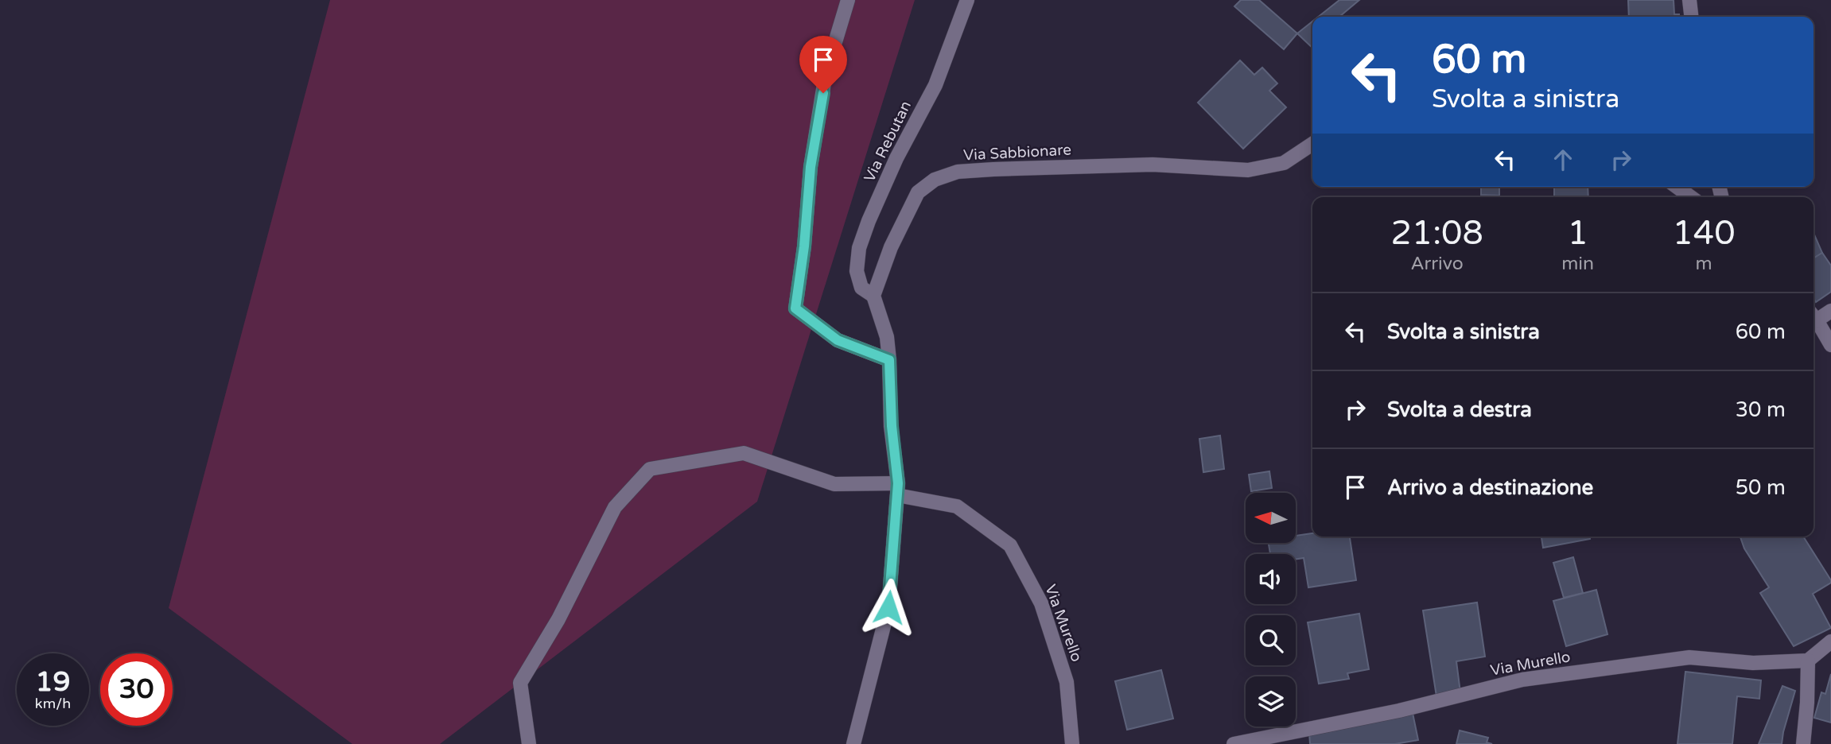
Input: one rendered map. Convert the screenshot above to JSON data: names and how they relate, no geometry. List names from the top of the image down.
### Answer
{
  "streets": {
    "street": ["Via Rebutan", "Via Sabbionare", "Via Murello"]
  },
  "crossings": [
    ["Via Rebutan", "Via Sabbionare"]
  ],
  "north": "left",
  "page": {
    "turn": ["60 m", "Svolta a sinistra"],
    "eta": [
      "21:08",
      "Arrivo",
      "1",
      "min",
      "140",
      "m"
    ],
    "list": [
      {
        "name": "Svolta a sinistra",
        "value": "60 m"
      },
      {
        "name": "Svolta a destra",
        "value": "30 m"
      },
      {
        "name": "Arrivo a destinazione",
        "value": "50 m"
      }
    ],
    "speed": "19 km/h",
    "limit": "30"
  }
}
